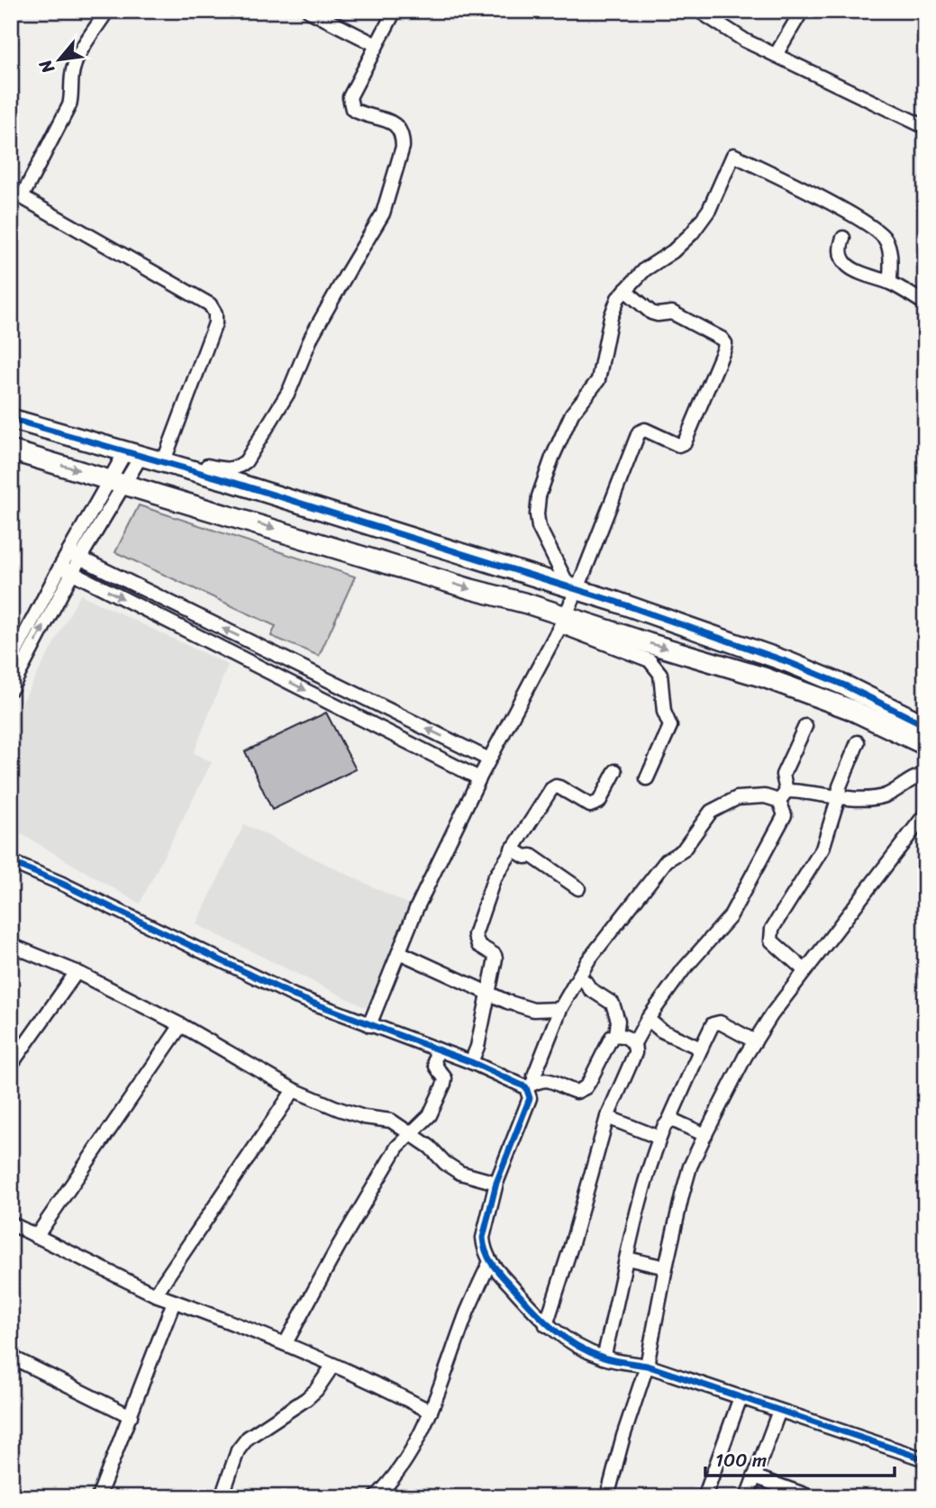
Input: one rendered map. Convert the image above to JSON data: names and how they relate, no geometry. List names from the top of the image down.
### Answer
{
  "scale_bar": "100 m",
  "north": "bottom left"
}
